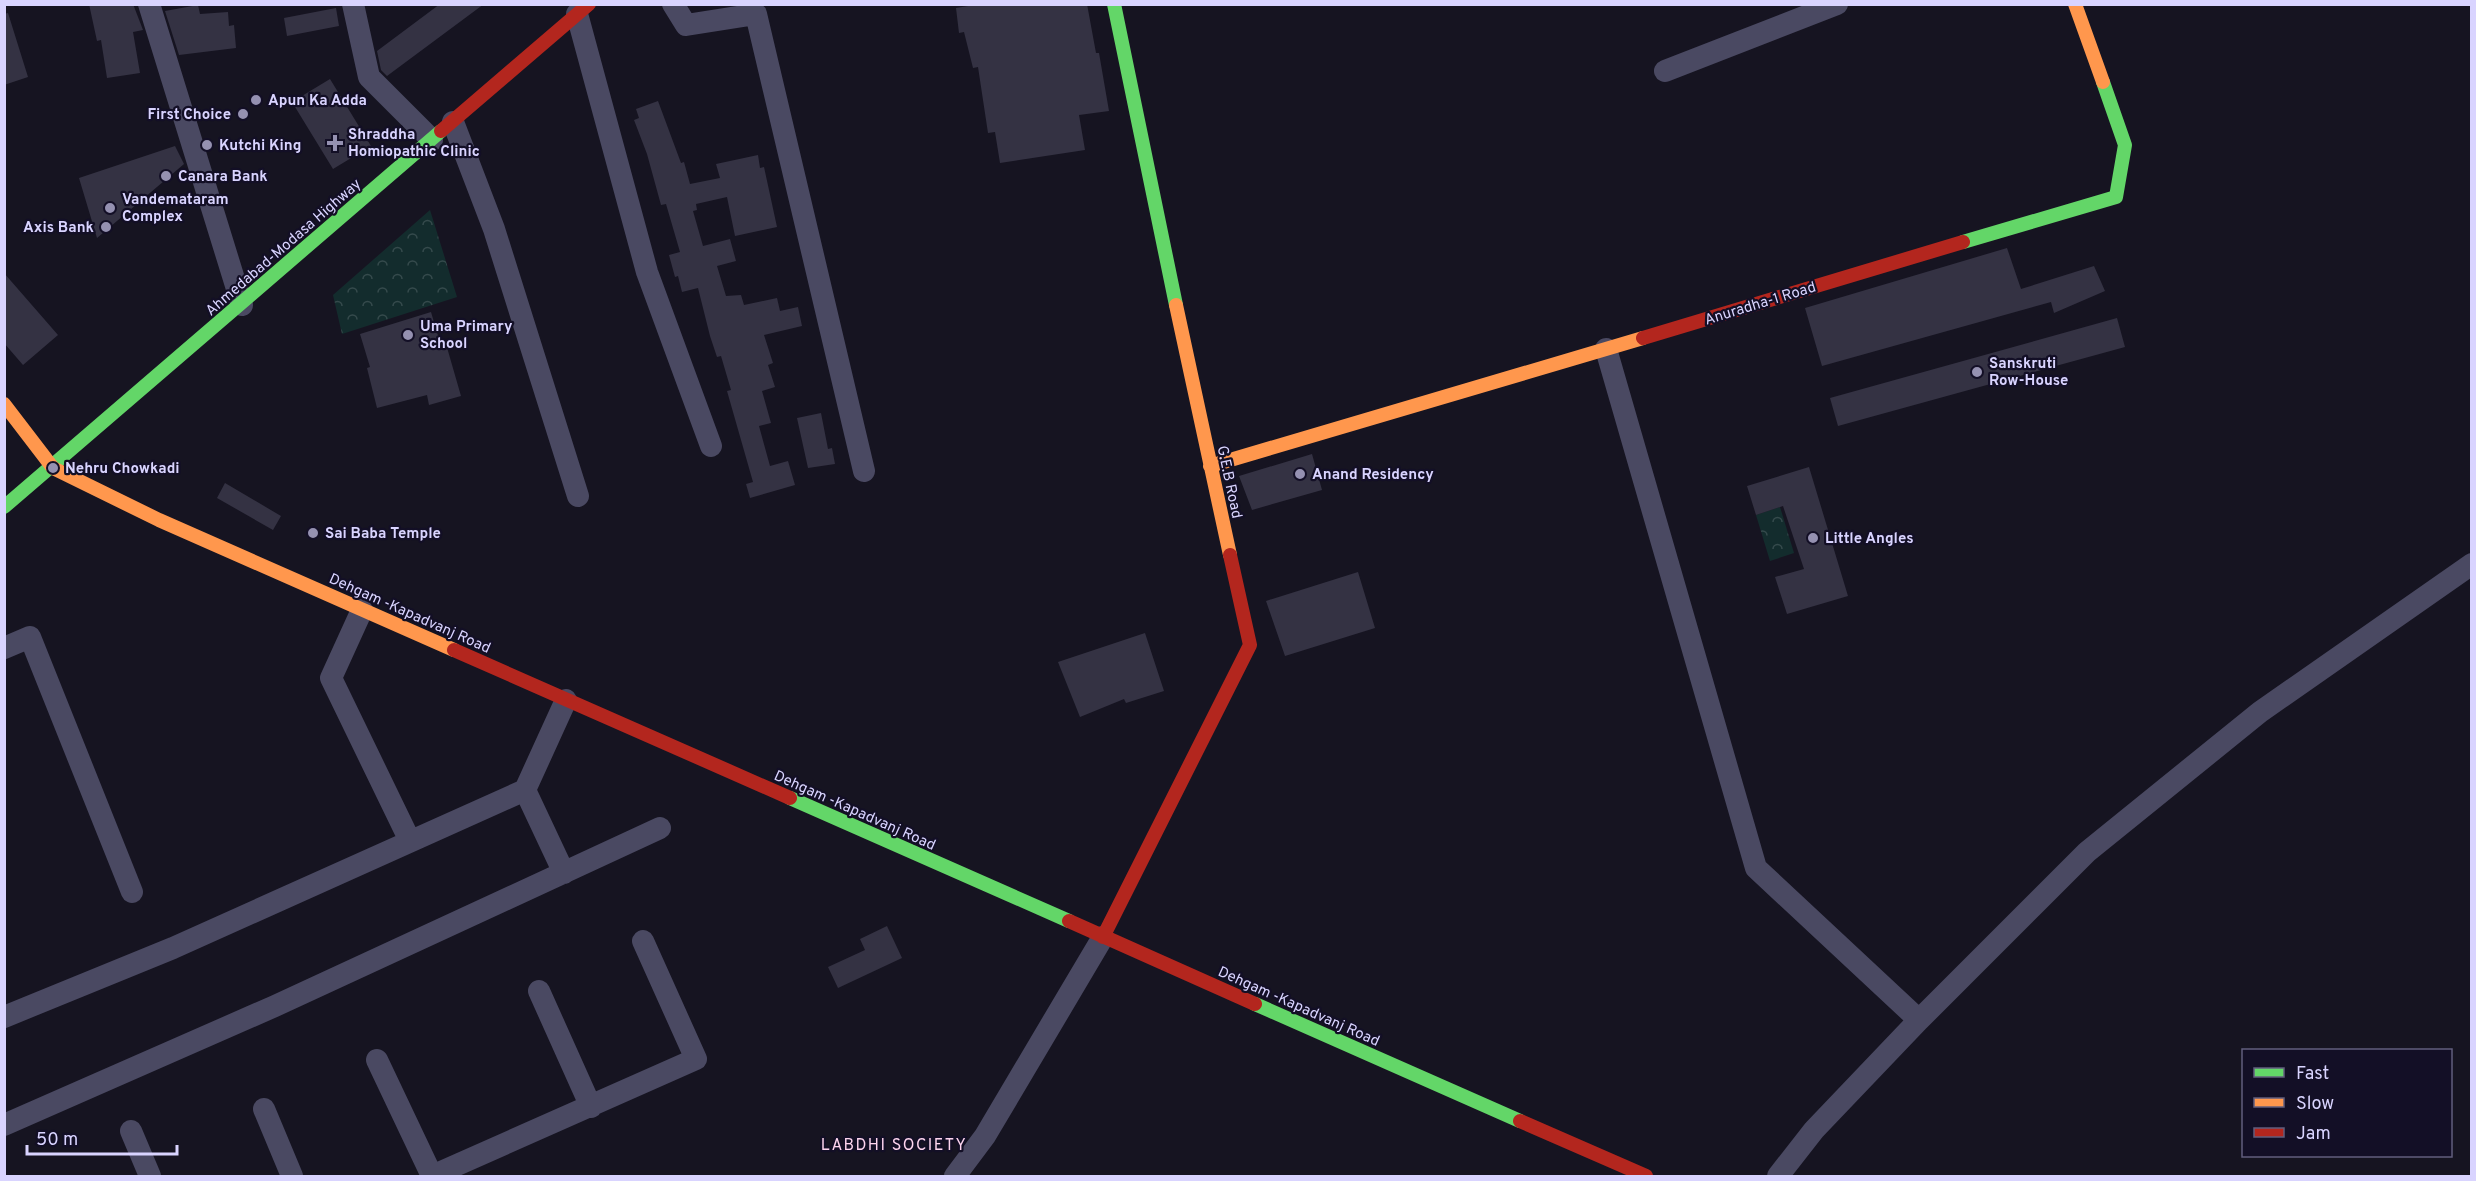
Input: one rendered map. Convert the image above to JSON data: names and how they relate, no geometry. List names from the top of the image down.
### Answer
{
  "streets": {
    "main road": [
      "Ahmedabad-Modasa Highway",
      "Anuradha-1 Road",
      "G.E.B Road",
      "Dehgam -Kapadvanj Road"
    ]
  },
  "crossings": [
    ["Ahmedabad-Modasa Highway", "Dehgam -Kapadvanj Road"],
    ["Anuradha-1 Road", "G.E.B Road"],
    ["G.E.B Road", "Dehgam -Kapadvanj Road"]
  ],
  "districts": ["LABDHI SOCIETY"],
  "places": {
    "other": [
      "Apun Ka Adda",
      "First Choice",
      "Kutchi King",
      "Canara Bank",
      "Vandemataram Complex",
      "Axis Bank",
      "Uma Primary School",
      "Sanskruti Row-House",
      "Nehru Chowkadi",
      "Anand Residency",
      "Sai Baba Temple",
      "Little Angles"
    ],
    "health": ["Shraddha Homiopathic Clinic"]
  },
  "legend": ["Fast", "Slow", "Jam"],
  "scale_bar": "50 m"
}
